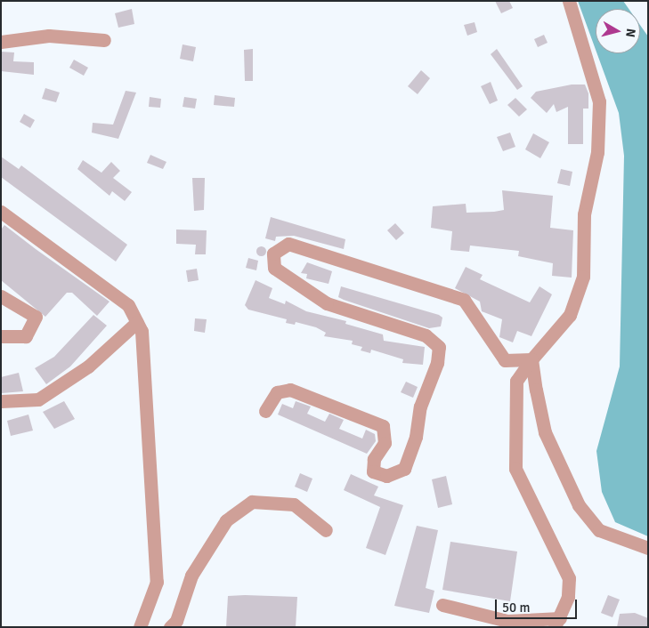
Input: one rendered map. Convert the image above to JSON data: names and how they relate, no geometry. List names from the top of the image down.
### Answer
{
  "scale_bar": "50 m",
  "north": "right"
}
